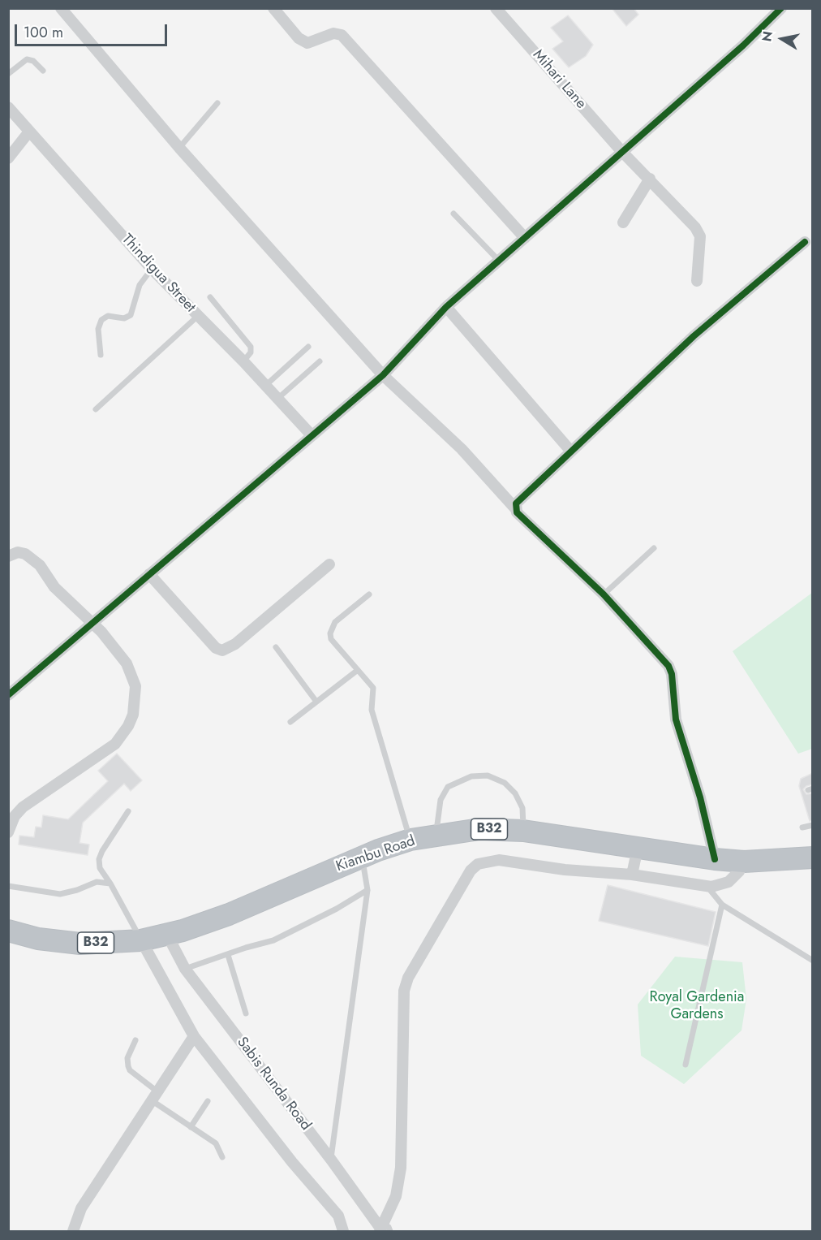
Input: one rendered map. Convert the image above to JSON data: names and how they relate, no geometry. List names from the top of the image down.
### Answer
{
  "streets": {
    "highway": ["B32", "Kiambu Road"],
    "street": ["Mihari Lane", "Thindigua Street", "Sabis Runda Road"]
  },
  "crossings": [
    ["Kiambu Road", "Sabis Runda Road"]
  ],
  "parks": ["Royal Gardenia Gardens"],
  "scale_bar": "100 m",
  "north": "left"
}
